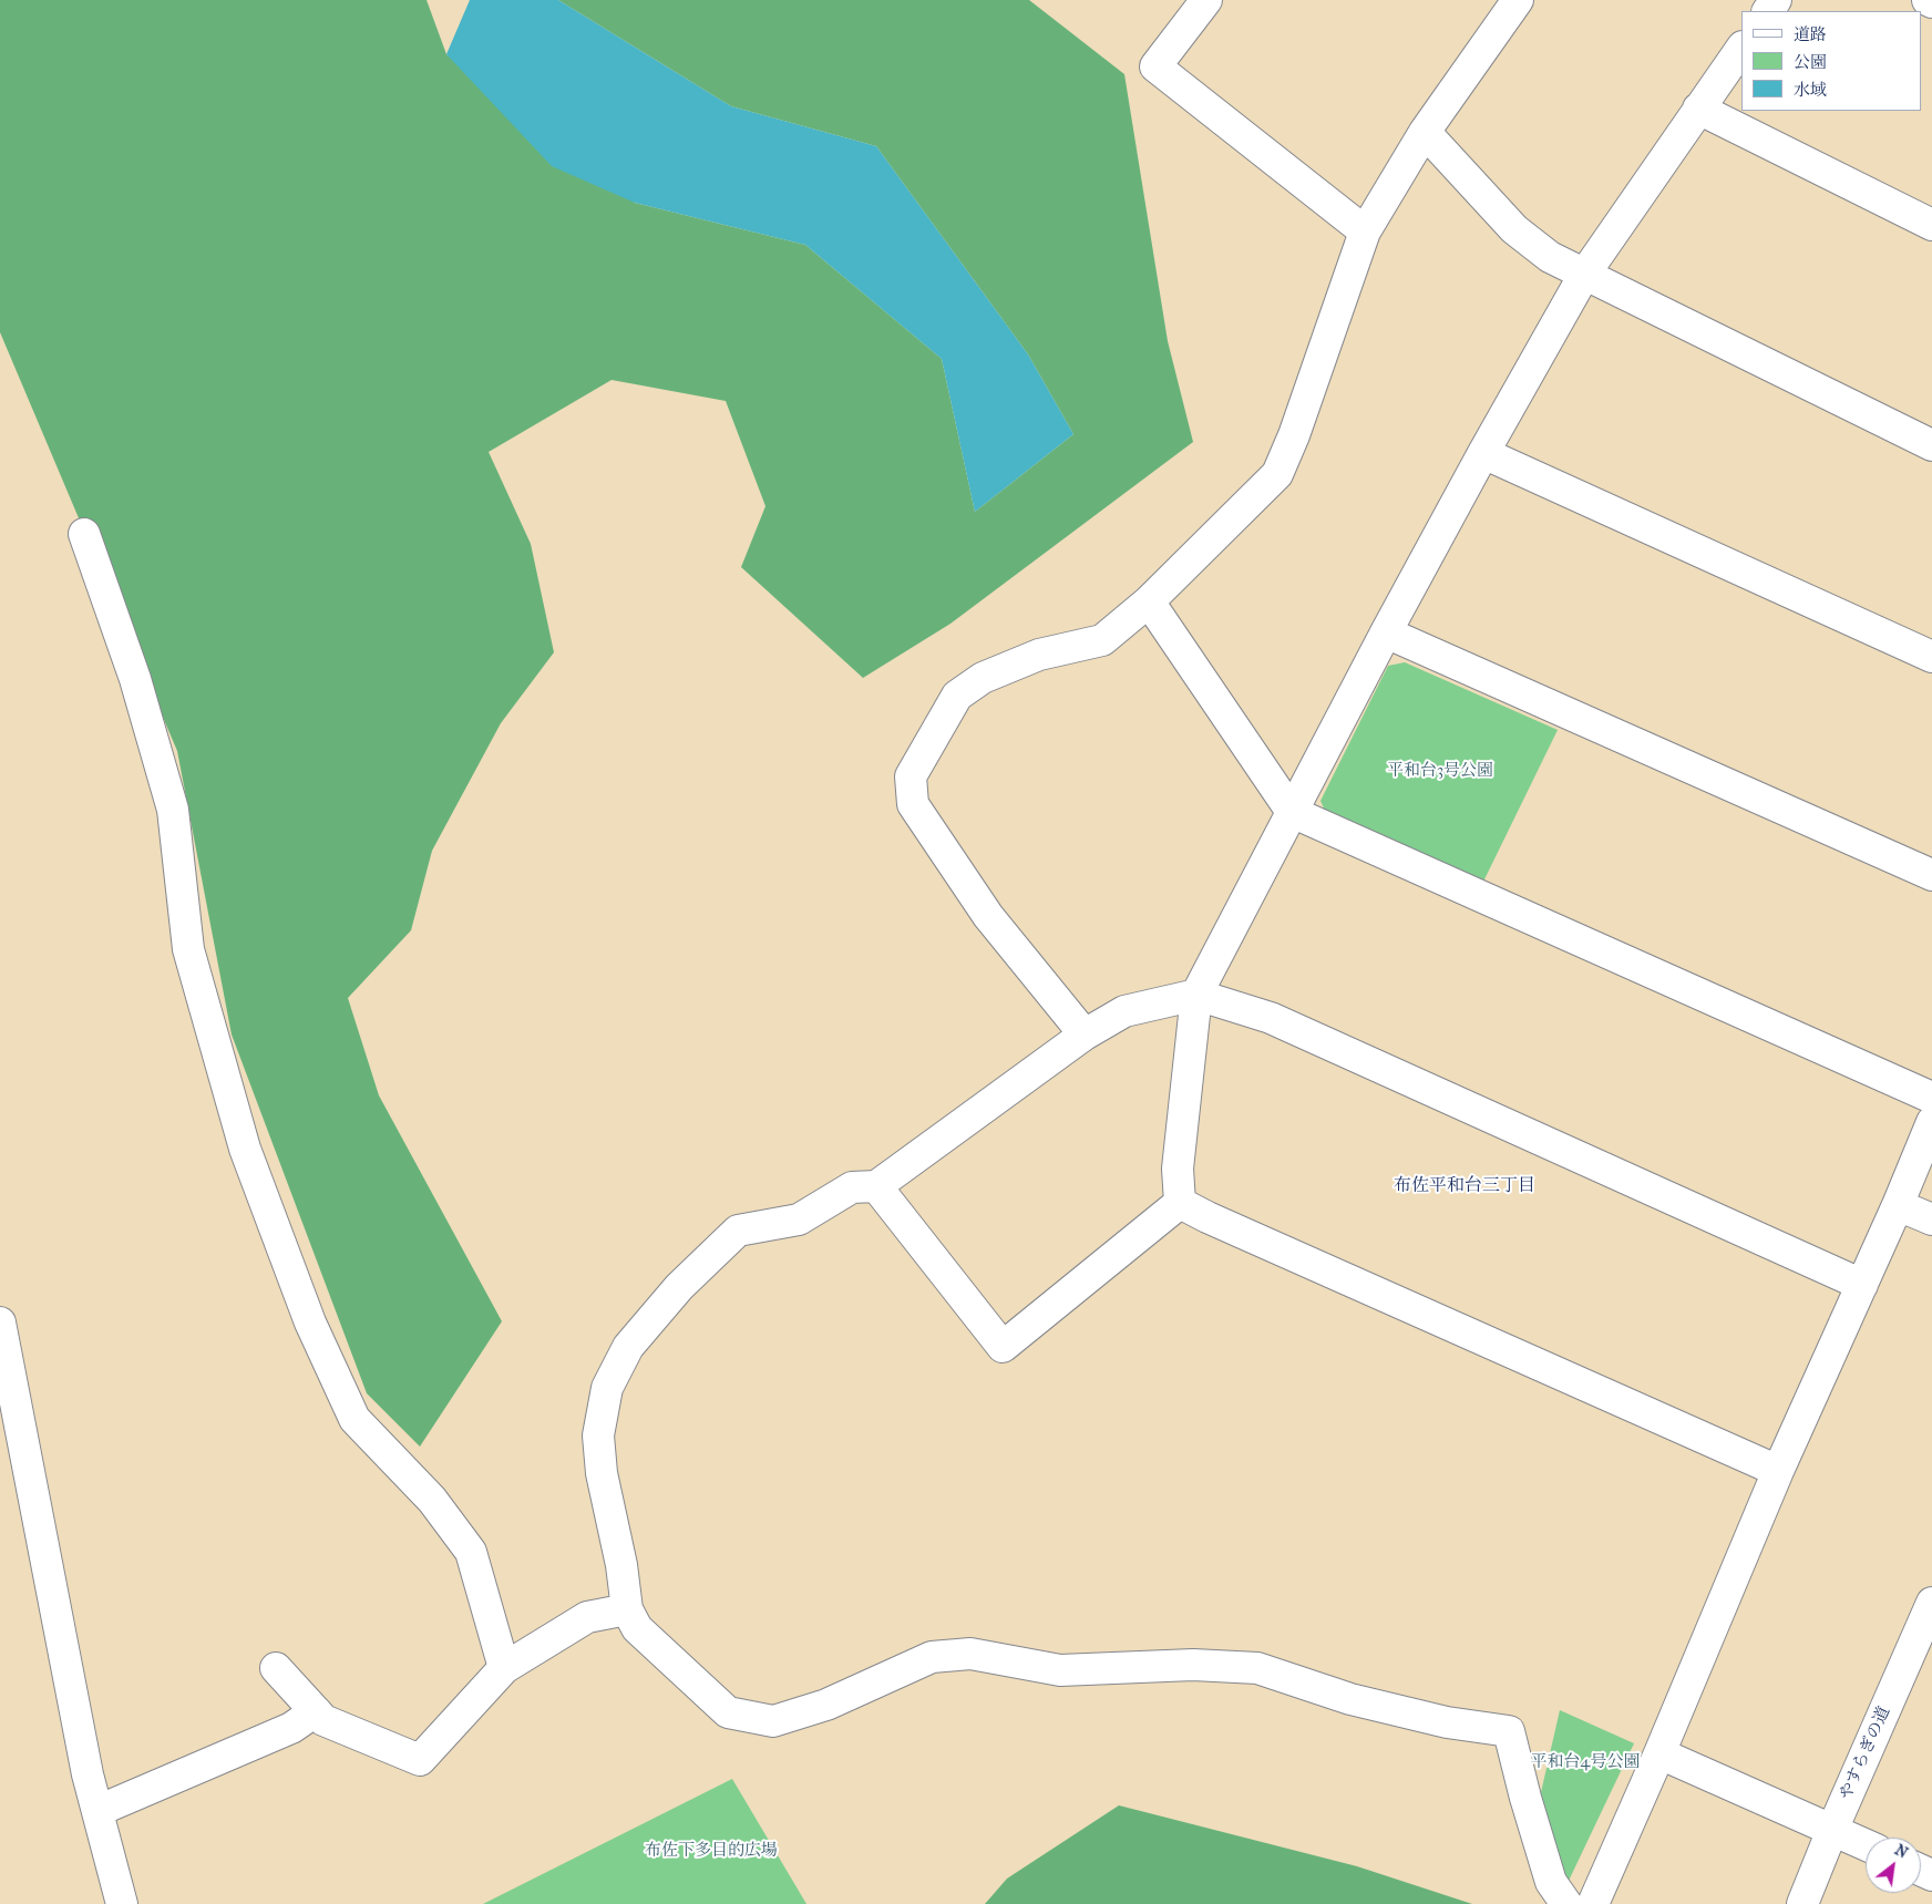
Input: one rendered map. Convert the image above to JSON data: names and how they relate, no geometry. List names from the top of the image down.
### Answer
{
  "streets": {
    "street": ["やすらぎの道"]
  },
  "districts": ["布佐平和台三丁目"],
  "parks": ["平和台3号公園", "平和台4号公園", "布佐下多目的広場"],
  "legend": ["道路", "公園", "水域"],
  "north": "top right"
}
